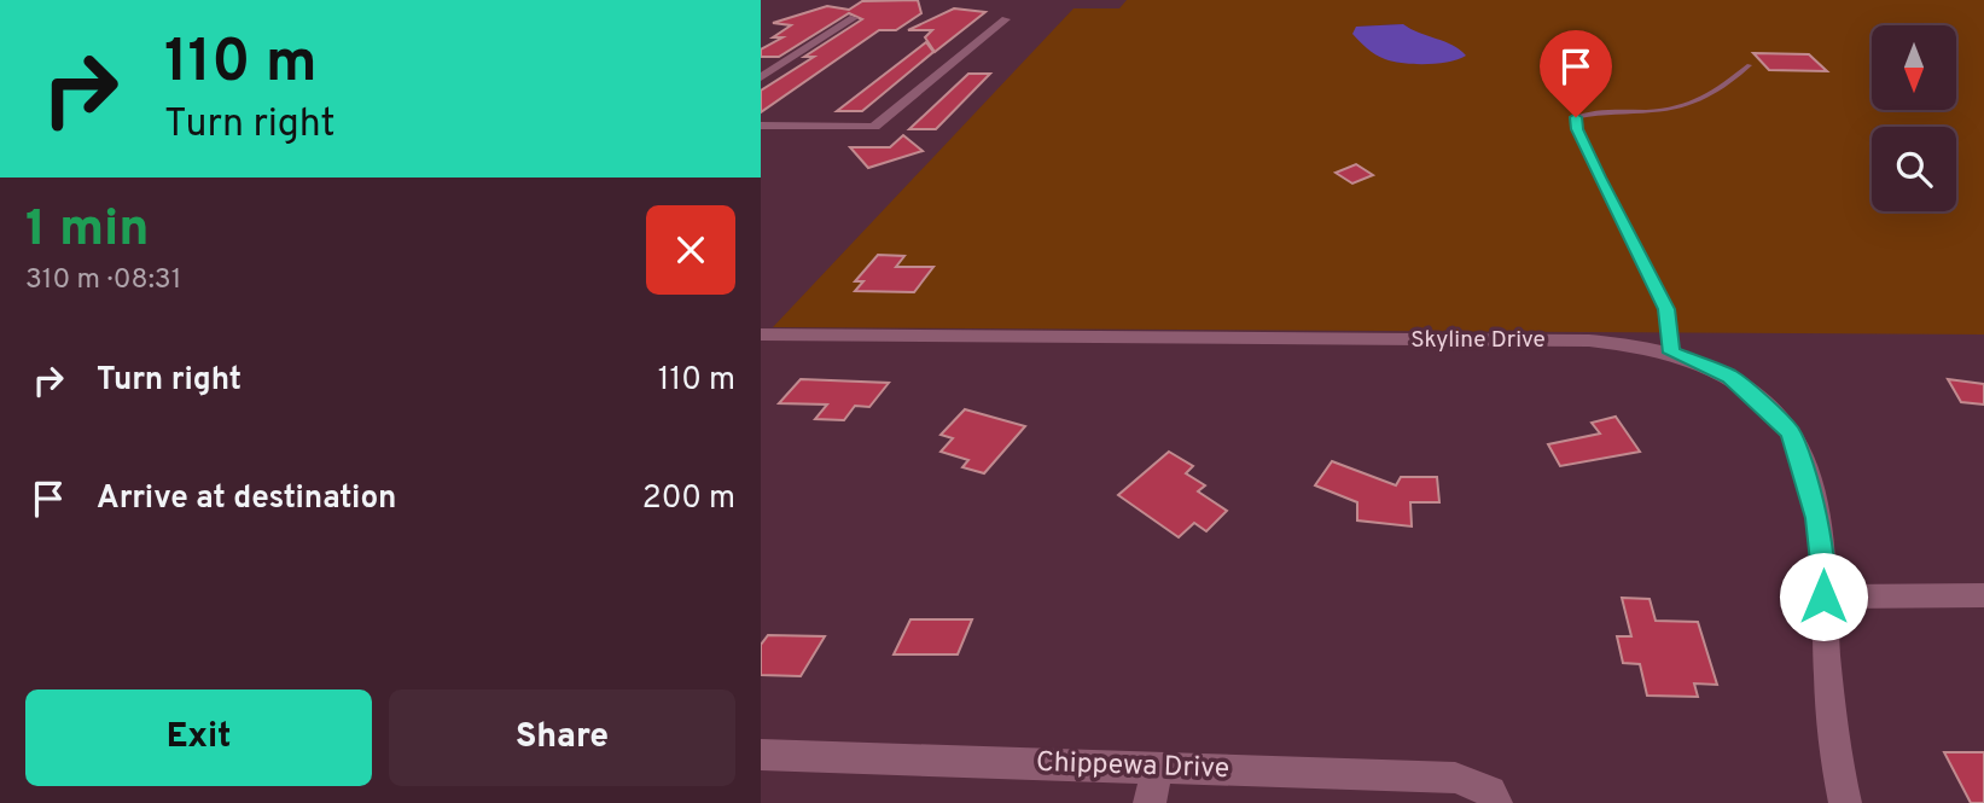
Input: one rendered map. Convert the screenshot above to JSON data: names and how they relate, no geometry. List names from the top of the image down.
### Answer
{
  "streets": {
    "street": ["Skyline Drive", "Chippewa Drive"]
  },
  "north": "bottom",
  "page": {
    "turn": ["110 m", "Turn right"],
    "heading": ["1 min", "310 m · 08:31"],
    "list": [
      {
        "name": "Turn right",
        "value": "110 m"
      },
      {
        "name": "Arrive at destination",
        "value": "200 m"
      }
    ],
    "buttons": ["Exit", "Share"]
  }
}
